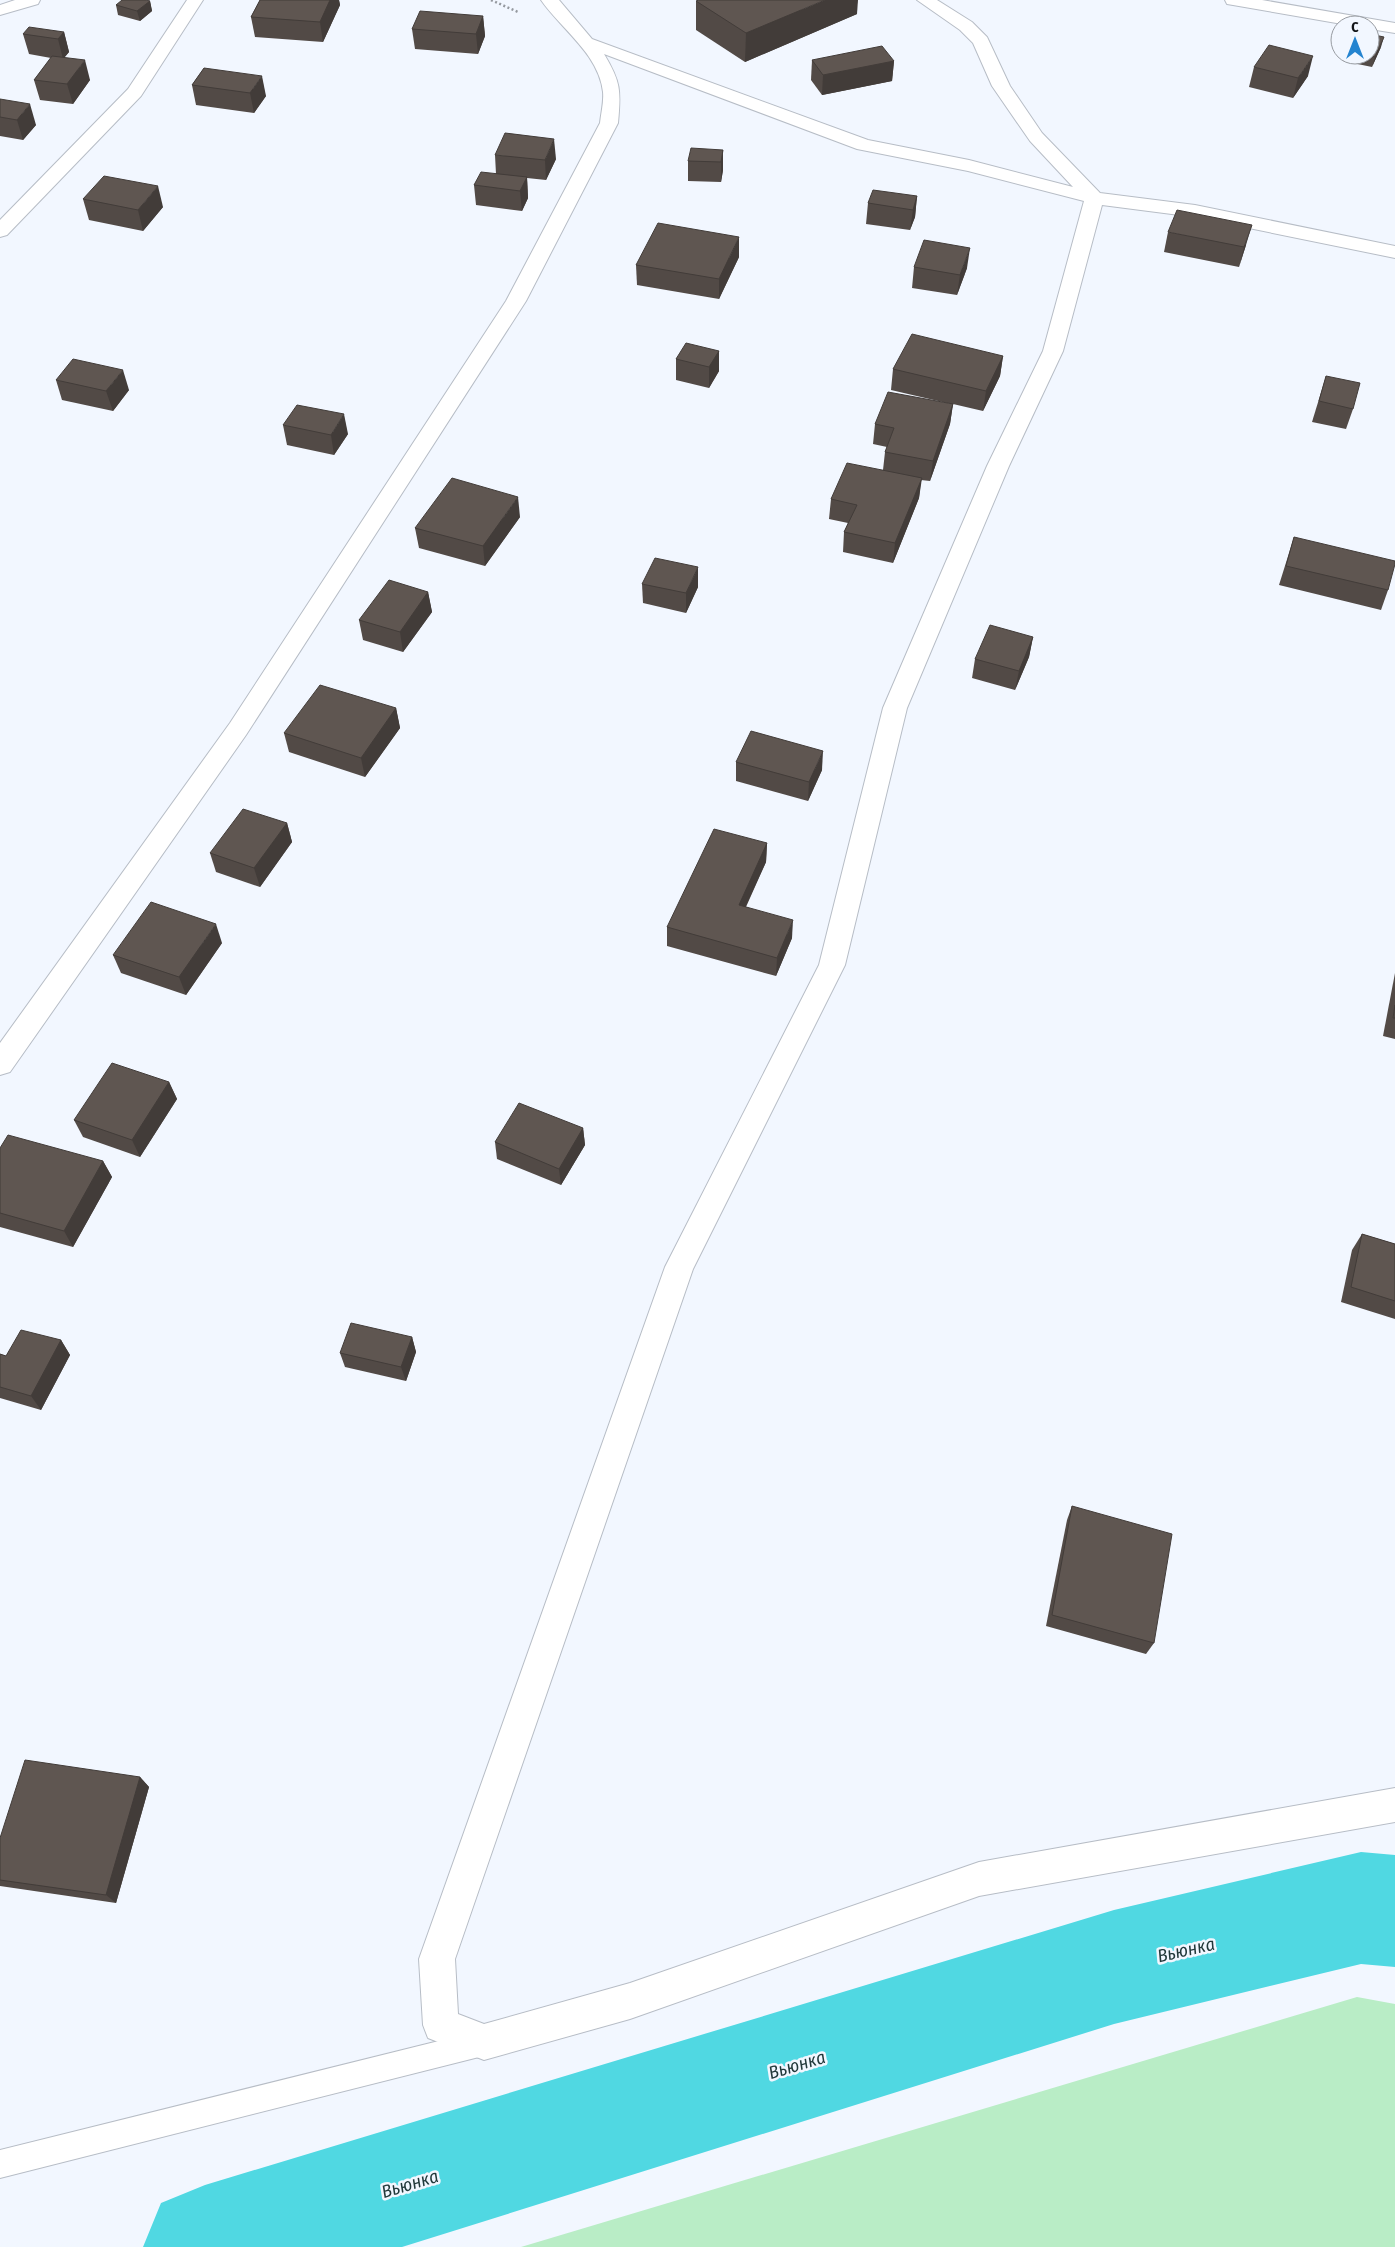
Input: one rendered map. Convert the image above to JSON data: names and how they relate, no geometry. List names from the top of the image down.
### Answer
{
  "water": ["Вьюнка"],
  "north": "top"
}
